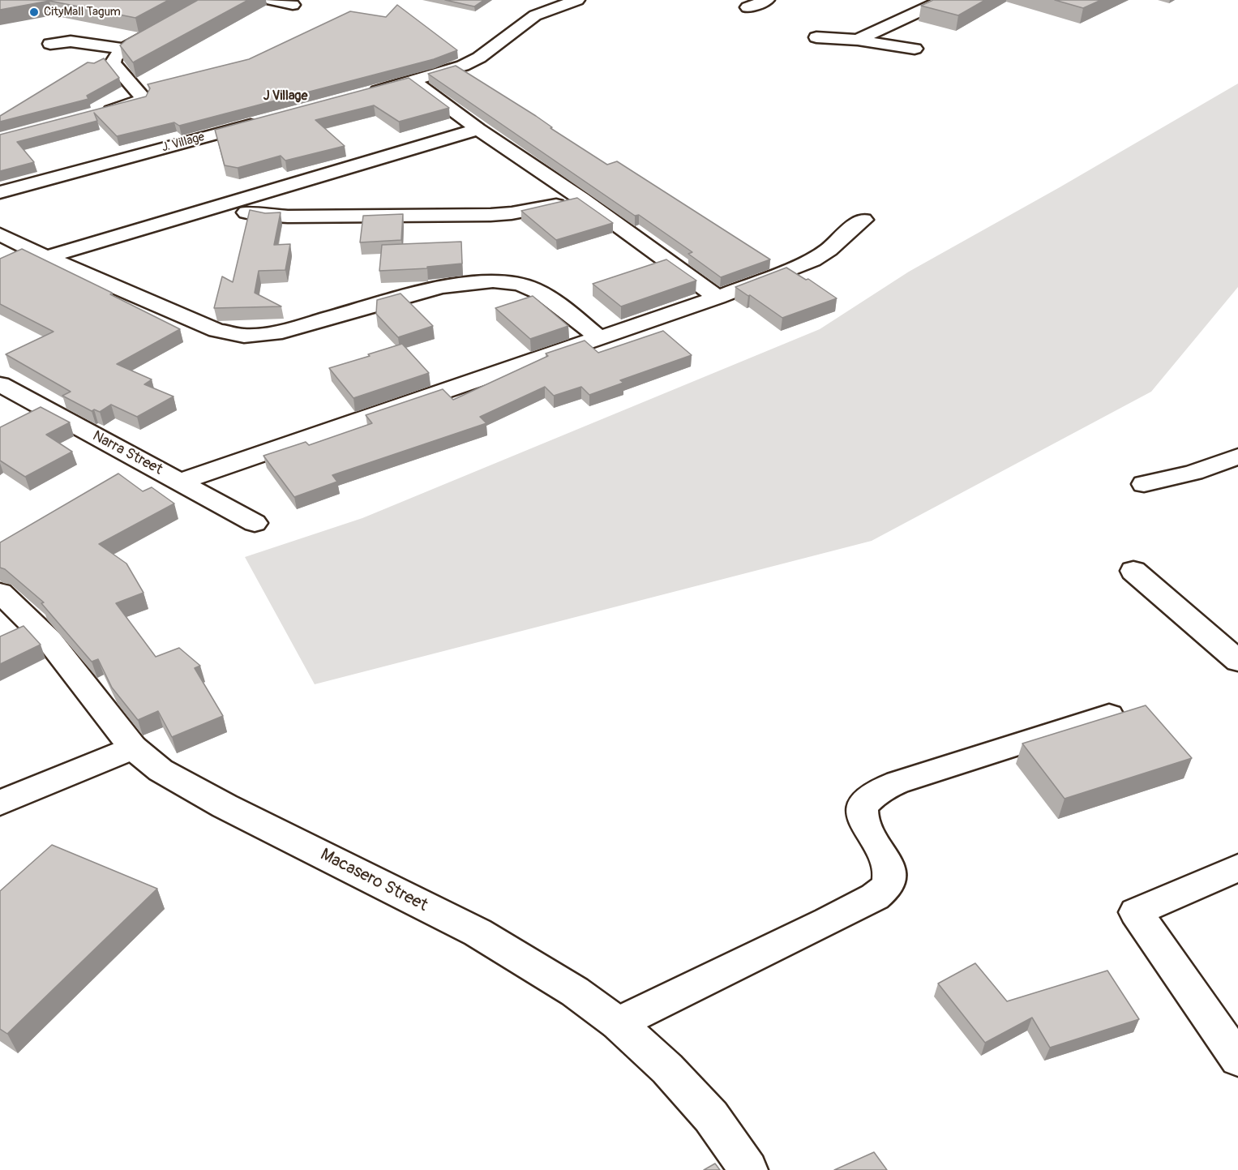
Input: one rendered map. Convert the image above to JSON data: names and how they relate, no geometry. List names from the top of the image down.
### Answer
{
  "streets": {
    "street": ["J. Village", "Narra Street", "Macasero Street"]
  },
  "districts": ["J Village"],
  "places": ["CityMall Tagum"]
}
